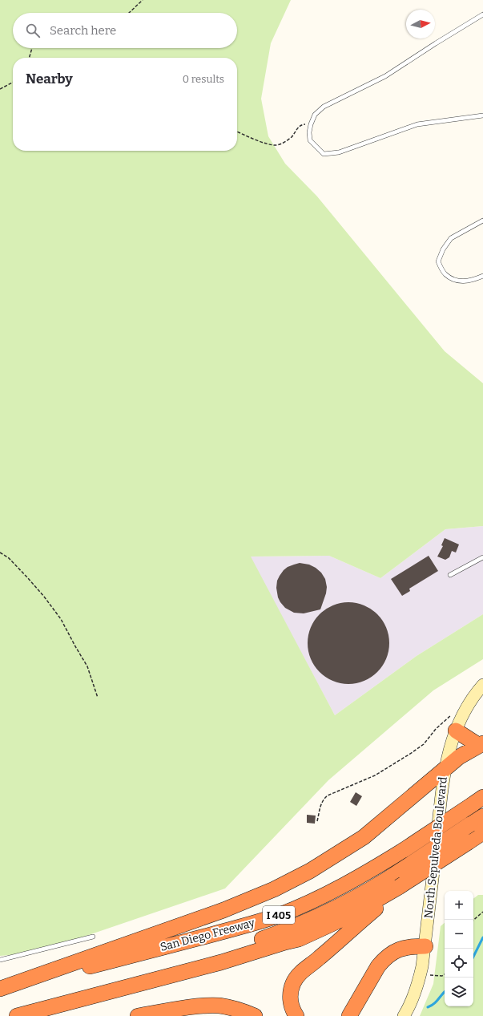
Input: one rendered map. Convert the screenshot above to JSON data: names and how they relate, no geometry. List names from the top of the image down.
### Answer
{
  "streets": {
    "highway": ["I 405", "San Diego Freeway"],
    "main road": ["North Sepulveda Boulevard"]
  },
  "north": "right",
  "page": {
    "search": "Search here",
    "heading": ["Nearby", "0 results"],
    "map_buttons": ["+", "−"]
  }
}
